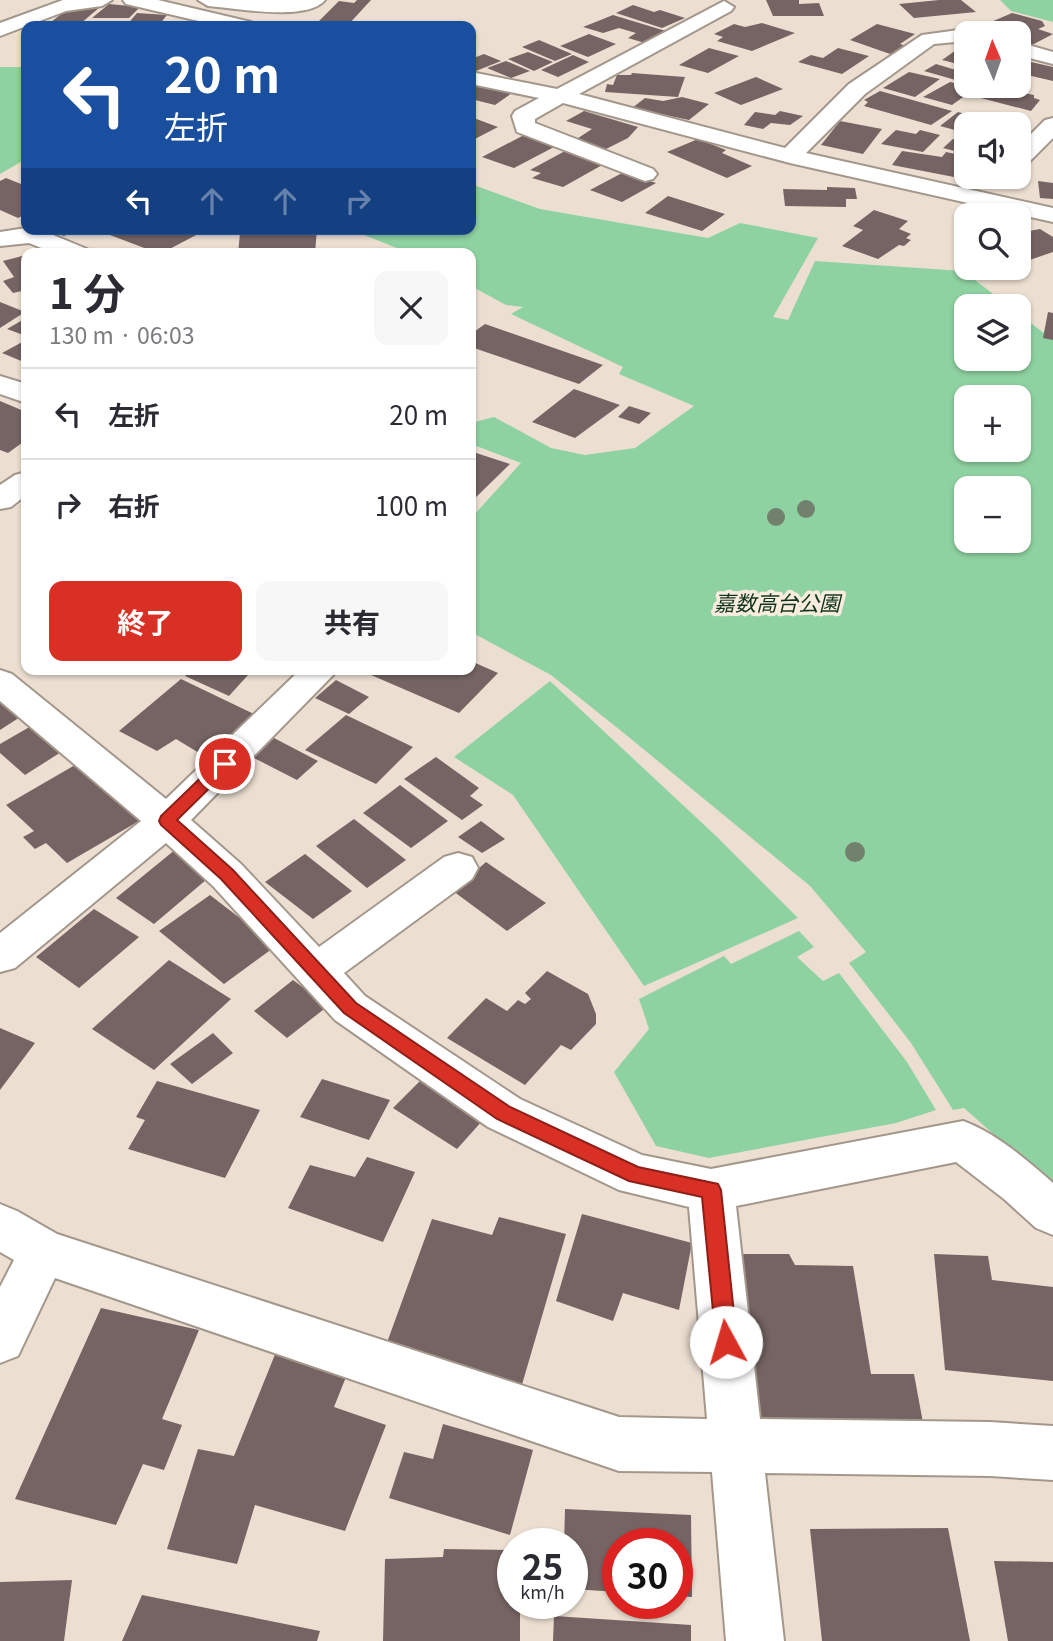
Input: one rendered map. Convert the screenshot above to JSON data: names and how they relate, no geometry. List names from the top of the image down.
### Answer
{
  "parks": ["嘉数高台公園"],
  "north": "top",
  "page": {
    "map_buttons": ["+", "−"],
    "turn": ["20 m", "左折"],
    "heading": ["1 分", "130 m · 06:03"],
    "list": [
      {
        "name": "左折",
        "value": "20 m"
      },
      {
        "name": "右折",
        "value": "100 m"
      }
    ],
    "buttons": ["終了", "共有"],
    "speed": "25 km/h",
    "limit": "30"
  }
}
